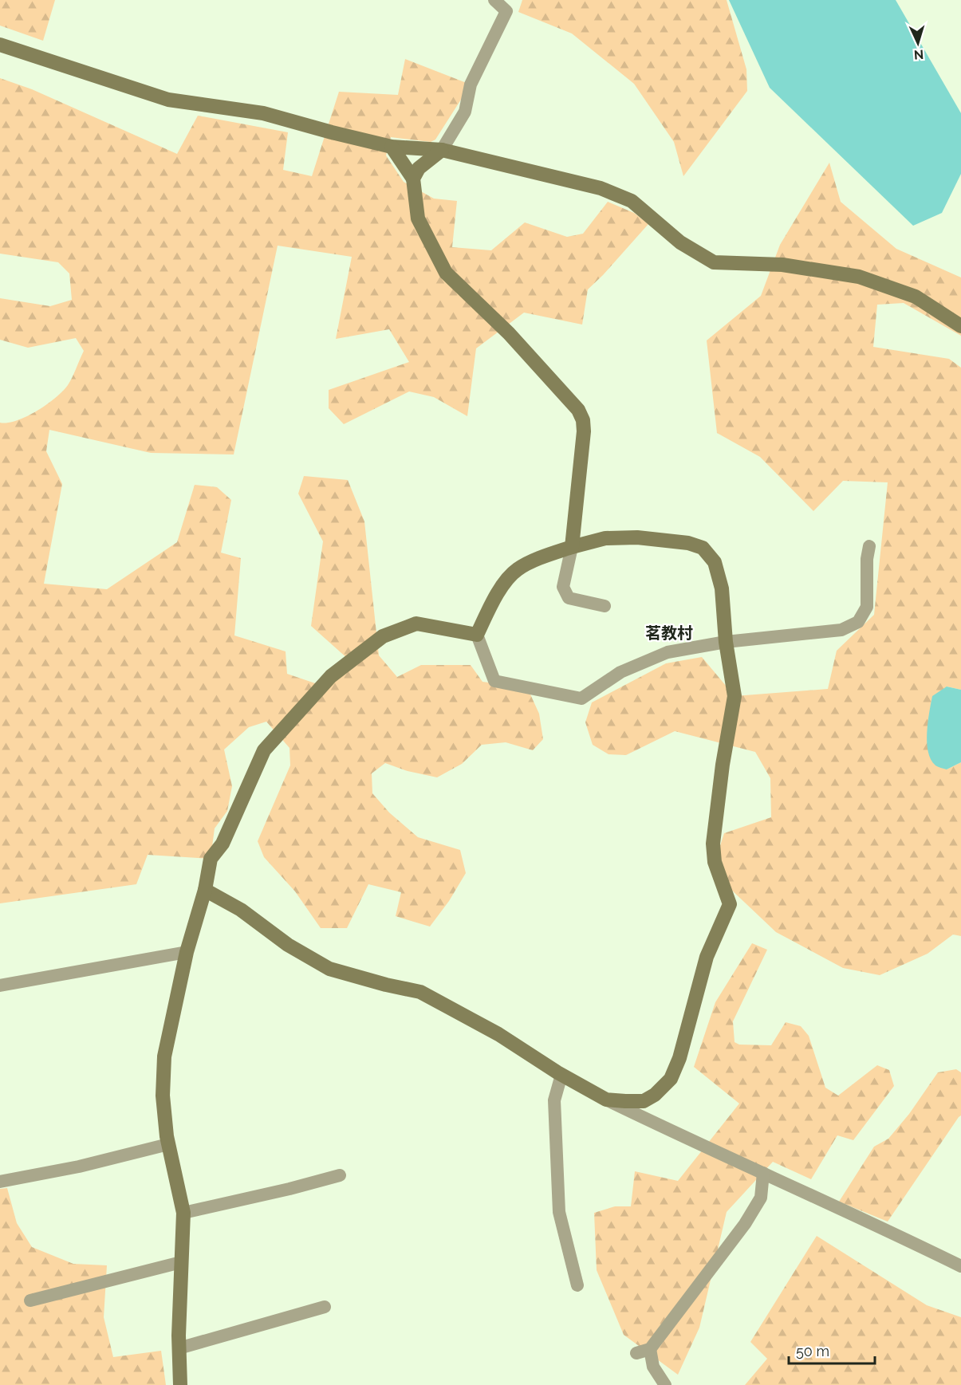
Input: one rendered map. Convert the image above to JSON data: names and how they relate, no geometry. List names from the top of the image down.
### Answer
{
  "districts": ["茗教村"],
  "scale_bar": "50 m",
  "north": "bottom"
}
